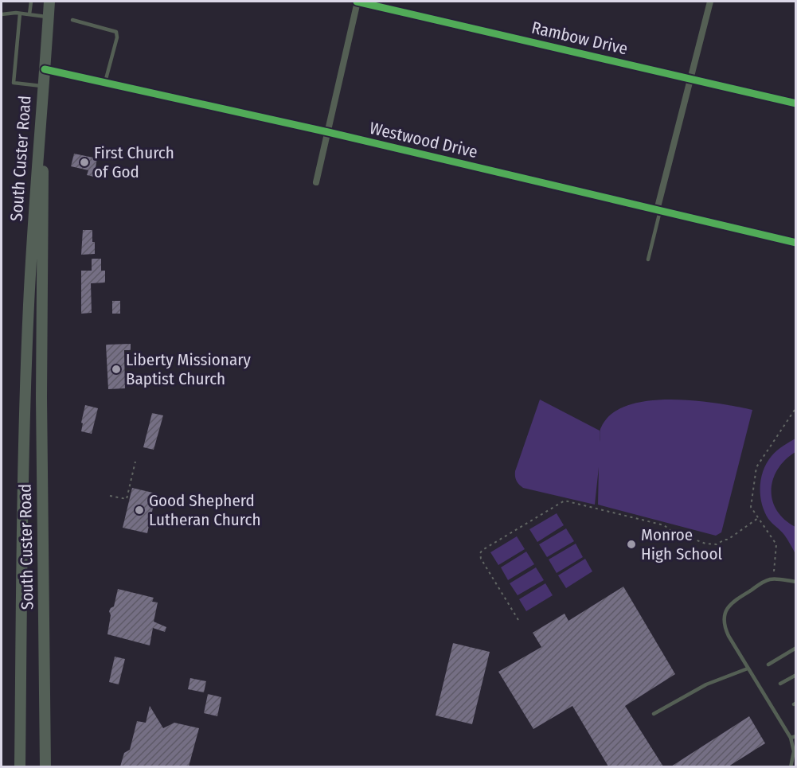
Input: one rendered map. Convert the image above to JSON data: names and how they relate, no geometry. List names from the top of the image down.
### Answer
{
  "streets": {
    "main road": ["South Custer Road"],
    "street": ["Rambow Drive", "Westwood Drive"]
  },
  "crossings": [
    ["Westwood Drive", "South Custer Road"]
  ],
  "places": [
    "First Church of God",
    "Liberty Missionary Baptist Church",
    "Good Shepherd Lutheran Church",
    "Monroe High School"
  ]
}
